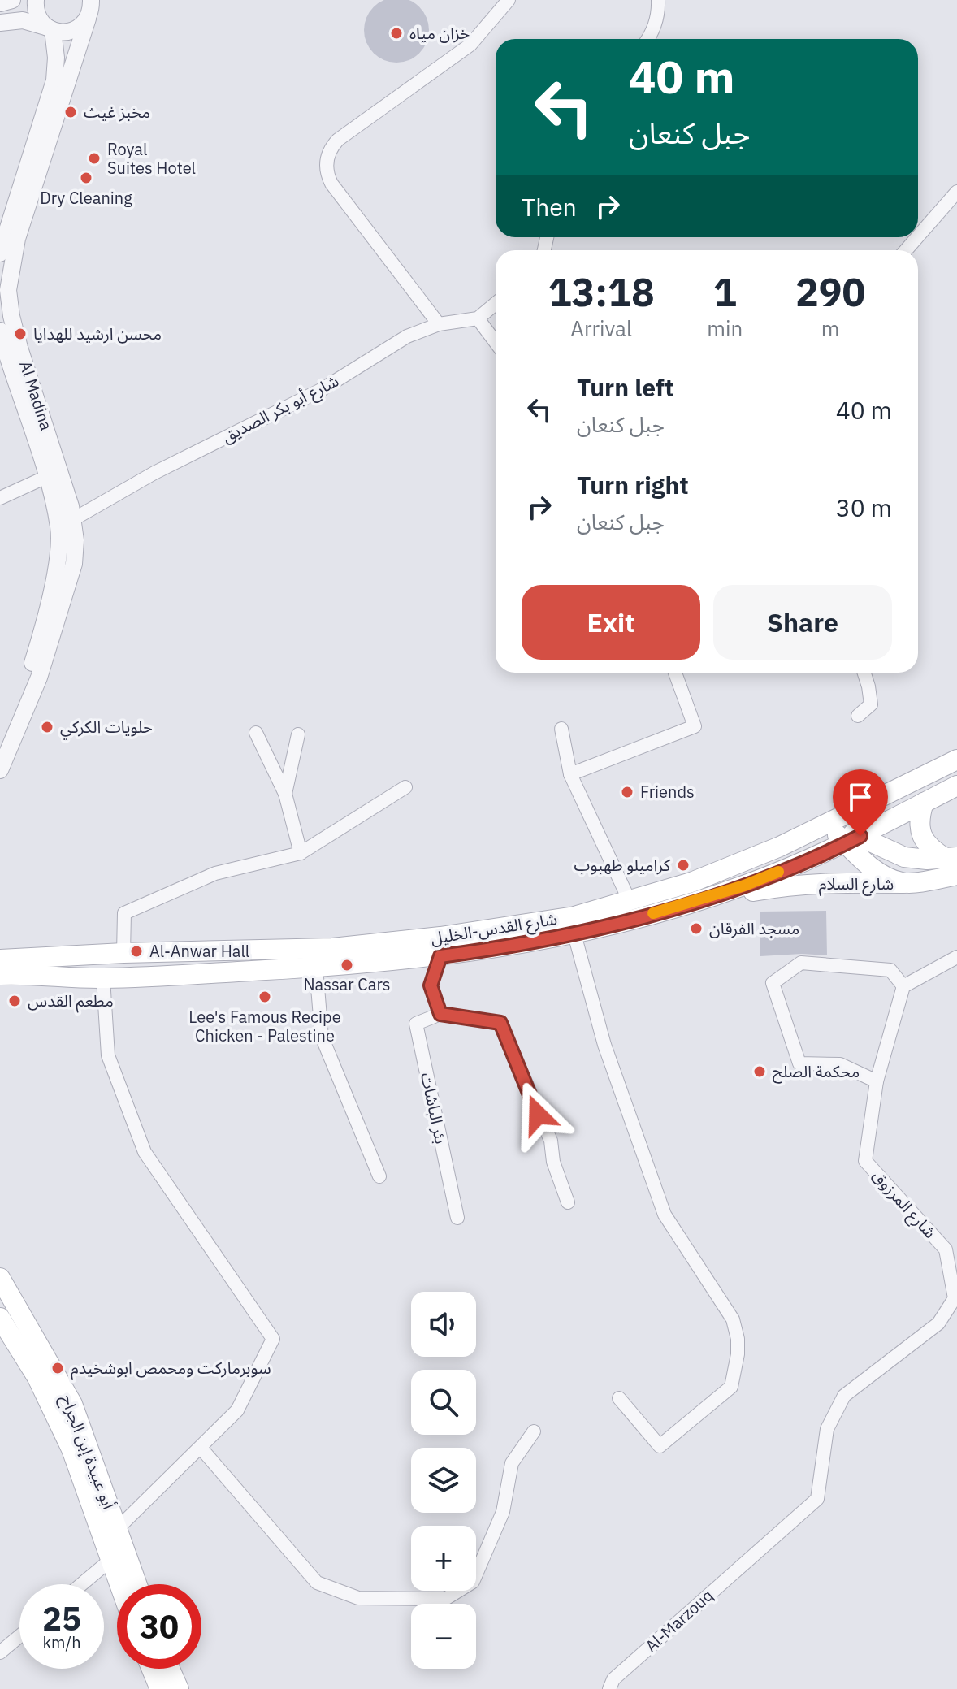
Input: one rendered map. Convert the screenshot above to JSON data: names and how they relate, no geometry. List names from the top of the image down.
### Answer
{
  "streets": {
    "main road": ["شارع السلام", "شارع القدس-الخليل", "أبو عبيدة إبن الجراح"],
    "street": [
      "Al Madina",
      "شارع أبو بكر الصديق",
      "بئر الباشات",
      "شارع المرزوق",
      "Al-Marzouq"
    ]
  },
  "crossings": [
    ["Al Madina", "شارع أبو بكر الصديق"],
    ["شارع السلام", "شارع القدس-الخليل"],
    ["شارع المرزوق", "Al-Marzouq"]
  ],
  "places": [
    "خزان مياه",
    "مخبز غيث",
    "Royal Suites Hotel",
    "Dry Cleaning",
    "محسن ارشيد للهدايا",
    "حلويات الكركي",
    "Friends",
    "كراميلو طهبوب",
    "مسجد الفرقان",
    "Al-Anwar Hall",
    "Nassar Cars",
    "Lee's Famous Recipe Chicken - Palestine",
    "مطعم القدس",
    "محكمة الصلح",
    "سوبرماركت ومحمص ابوشخيدم"
  ],
  "page": {
    "turn": ["40 m", "جبل كنعان"],
    "then": "Then",
    "eta": [
      "13:18",
      "Arrival",
      "1",
      "min",
      "290",
      "m"
    ],
    "list": [
      {
        "name": "Turn left",
        "note": "جبل كنعان",
        "value": "40 m"
      },
      {
        "name": "Turn right",
        "note": "جبل كنعان",
        "value": "30 m"
      }
    ],
    "buttons": ["Exit", "Share"],
    "map_buttons": ["+", "−"],
    "speed": "25 km/h",
    "limit": "30"
  }
}
